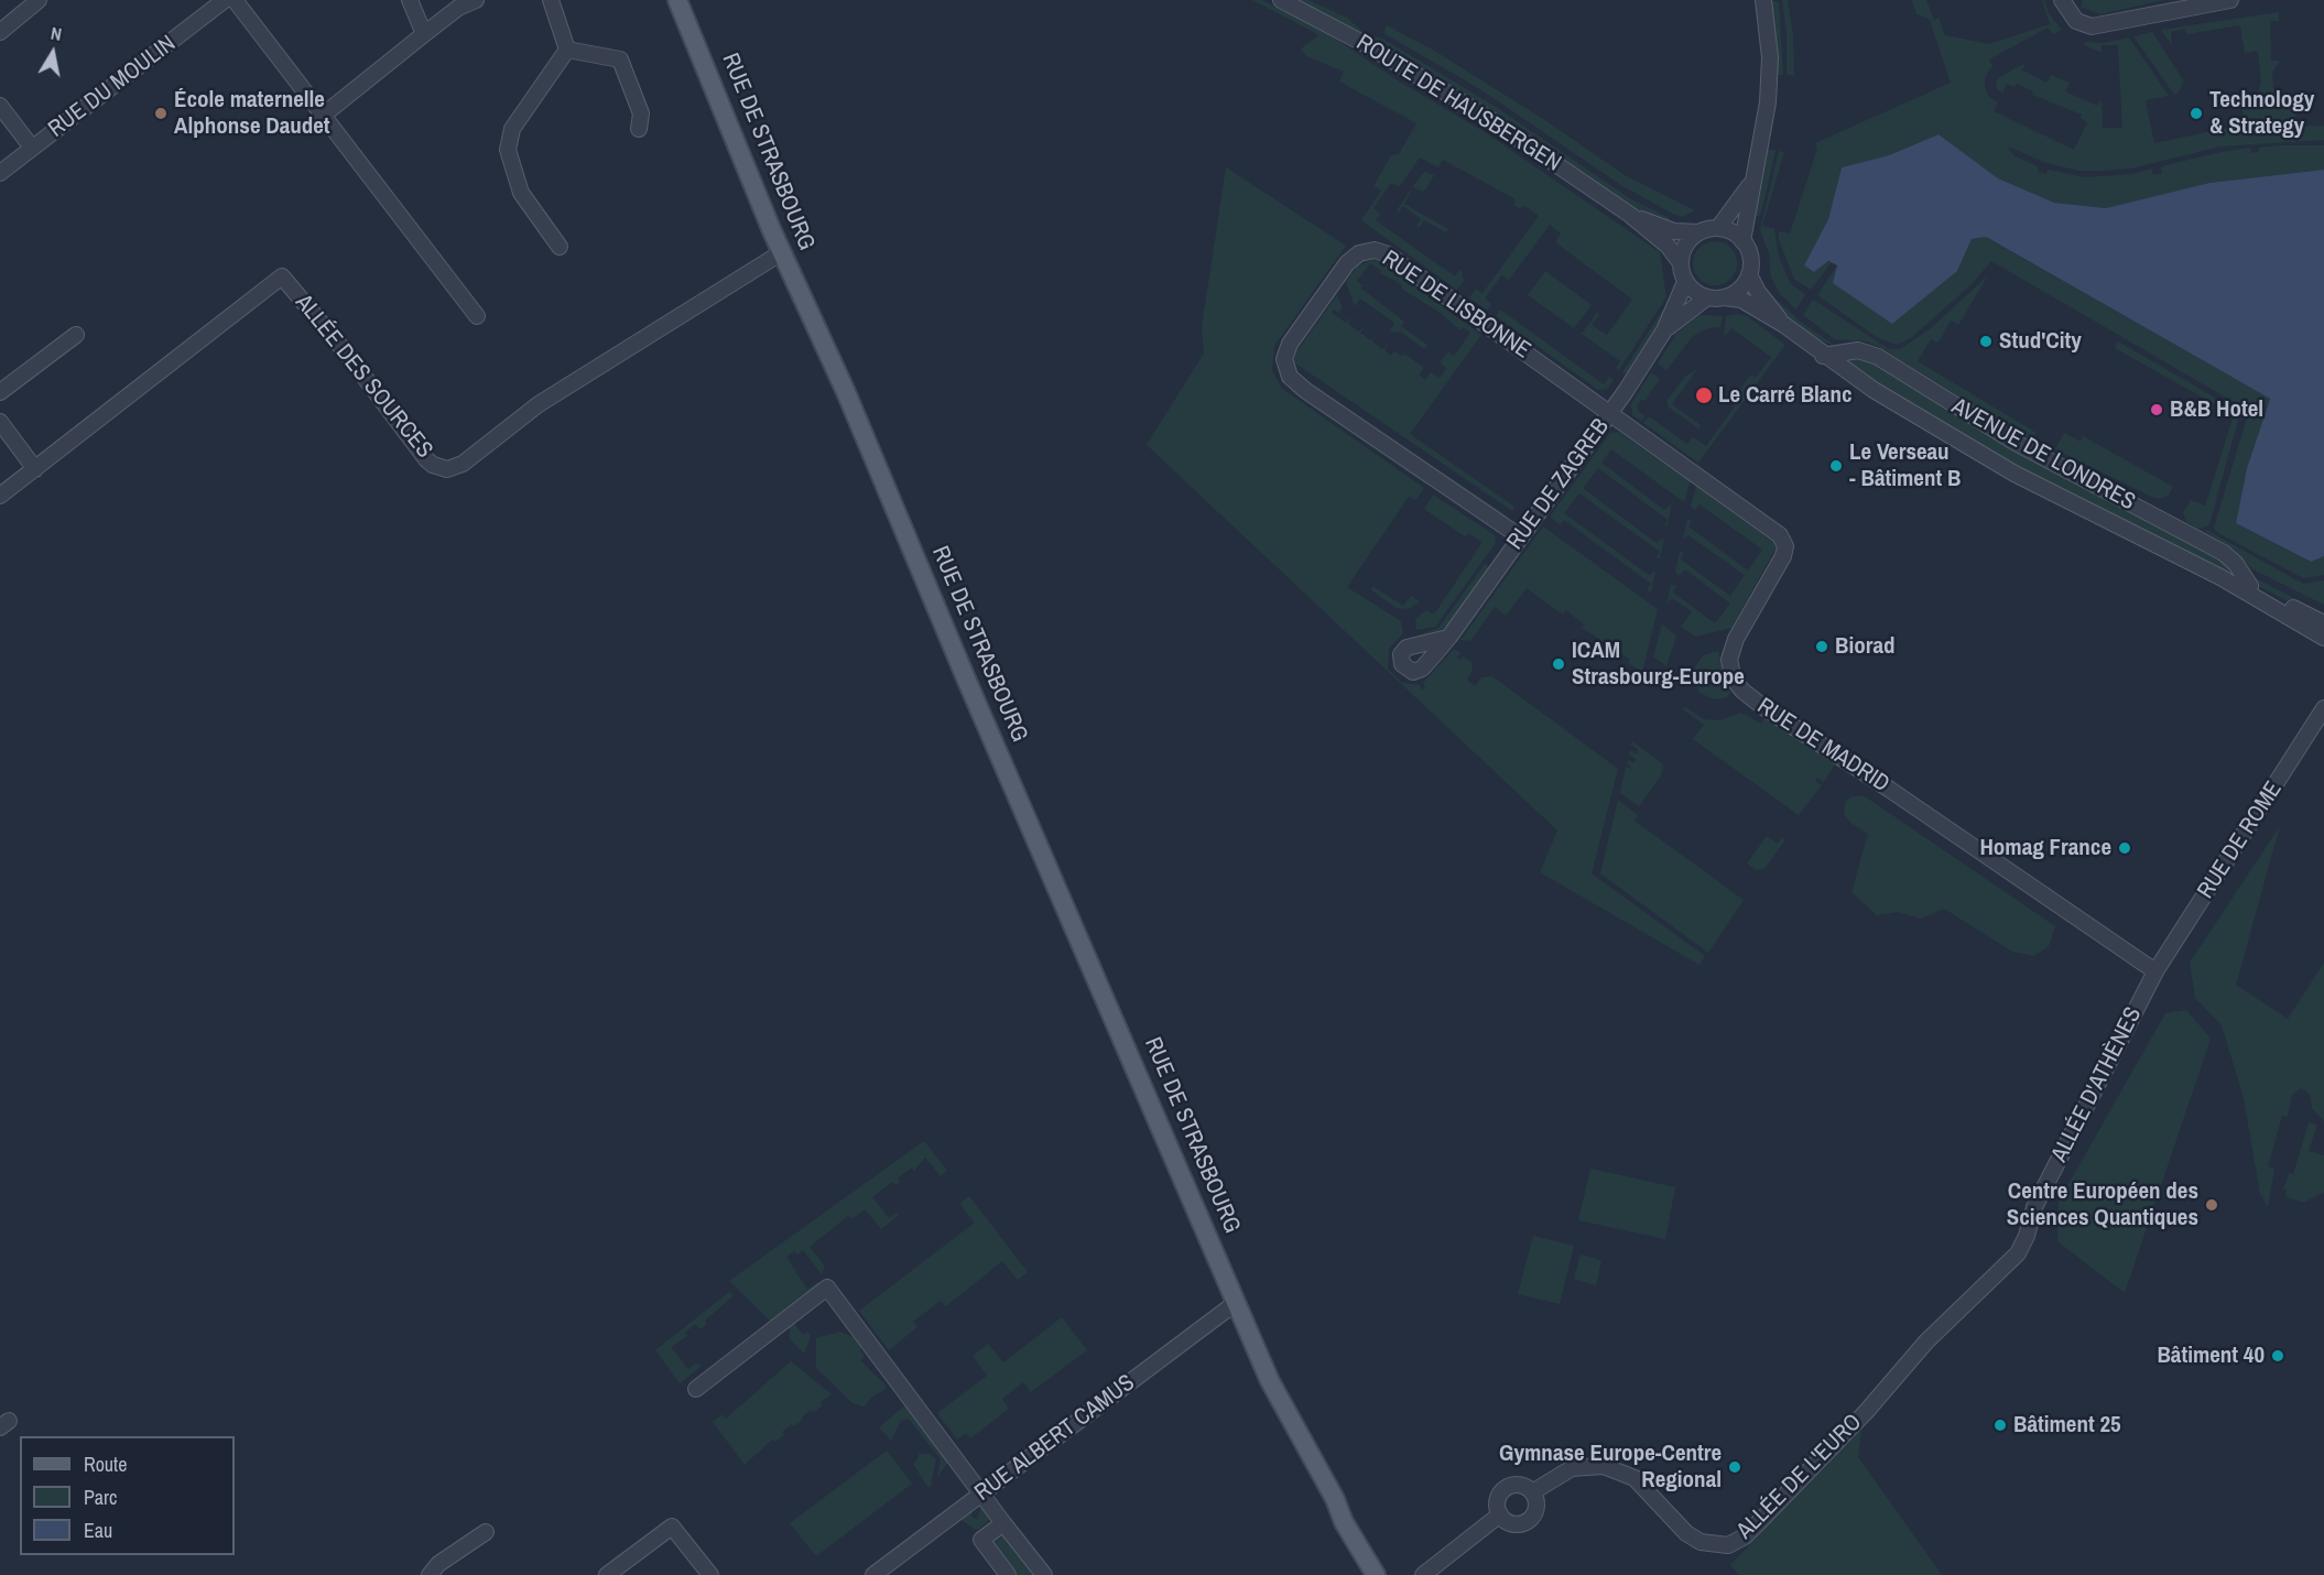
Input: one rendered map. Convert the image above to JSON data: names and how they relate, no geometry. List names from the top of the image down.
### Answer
{
  "streets": {
    "main road": ["RUE DE STRASBOURG"],
    "street": [
      "RUE DU MOULIN",
      "ROUTE DE HAUSBERGEN",
      "RUE DE LISBONNE",
      "ALLÉE DES SOURCES",
      "AVENUE DE LONDRES",
      "RUE DE ZAGREB",
      "RUE DE MADRID",
      "RUE DE ROME",
      "ALLÉE D'ATHÈNES",
      "RUE ALBERT CAMUS",
      "ALLÉE DE L'EURO"
    ]
  },
  "crossings": [
    ["ROUTE DE HAUSBERGEN", "AVENUE DE LONDRES"],
    ["ROUTE DE HAUSBERGEN", "RUE DE ZAGREB"],
    ["RUE DE STRASBOURG", "ALLÉE DES SOURCES"],
    ["RUE DE STRASBOURG", "RUE ALBERT CAMUS"],
    ["RUE DE LISBONNE", "RUE DE ZAGREB"],
    ["RUE DE LISBONNE", "RUE DE MADRID"],
    ["AVENUE DE LONDRES", "RUE DE ZAGREB"],
    ["RUE DE ZAGREB", "RUE DE MADRID"],
    ["RUE DE MADRID", "RUE DE ROME"],
    ["RUE DE MADRID", "ALLÉE D'ATHÈNES"],
    ["RUE DE ROME", "ALLÉE D'ATHÈNES"],
    ["ALLÉE D'ATHÈNES", "ALLÉE DE L'EURO"]
  ],
  "places": [
    "École maternelle Alphonse Daudet",
    "Technology & Strategy",
    "Stud'City",
    "Le Carré Blanc",
    "B&B Hotel",
    "Le Verseau - Bâtiment B",
    "Biorad",
    "ICAM Strasbourg-Europe",
    "Homag France",
    "Centre Européen des Sciences Quantiques",
    "Bâtiment 40",
    "Bâtiment 25",
    "Gymnase Europe-Centre Regional"
  ],
  "legend": ["Route", "Parc", "Eau"],
  "north": "top"
}
